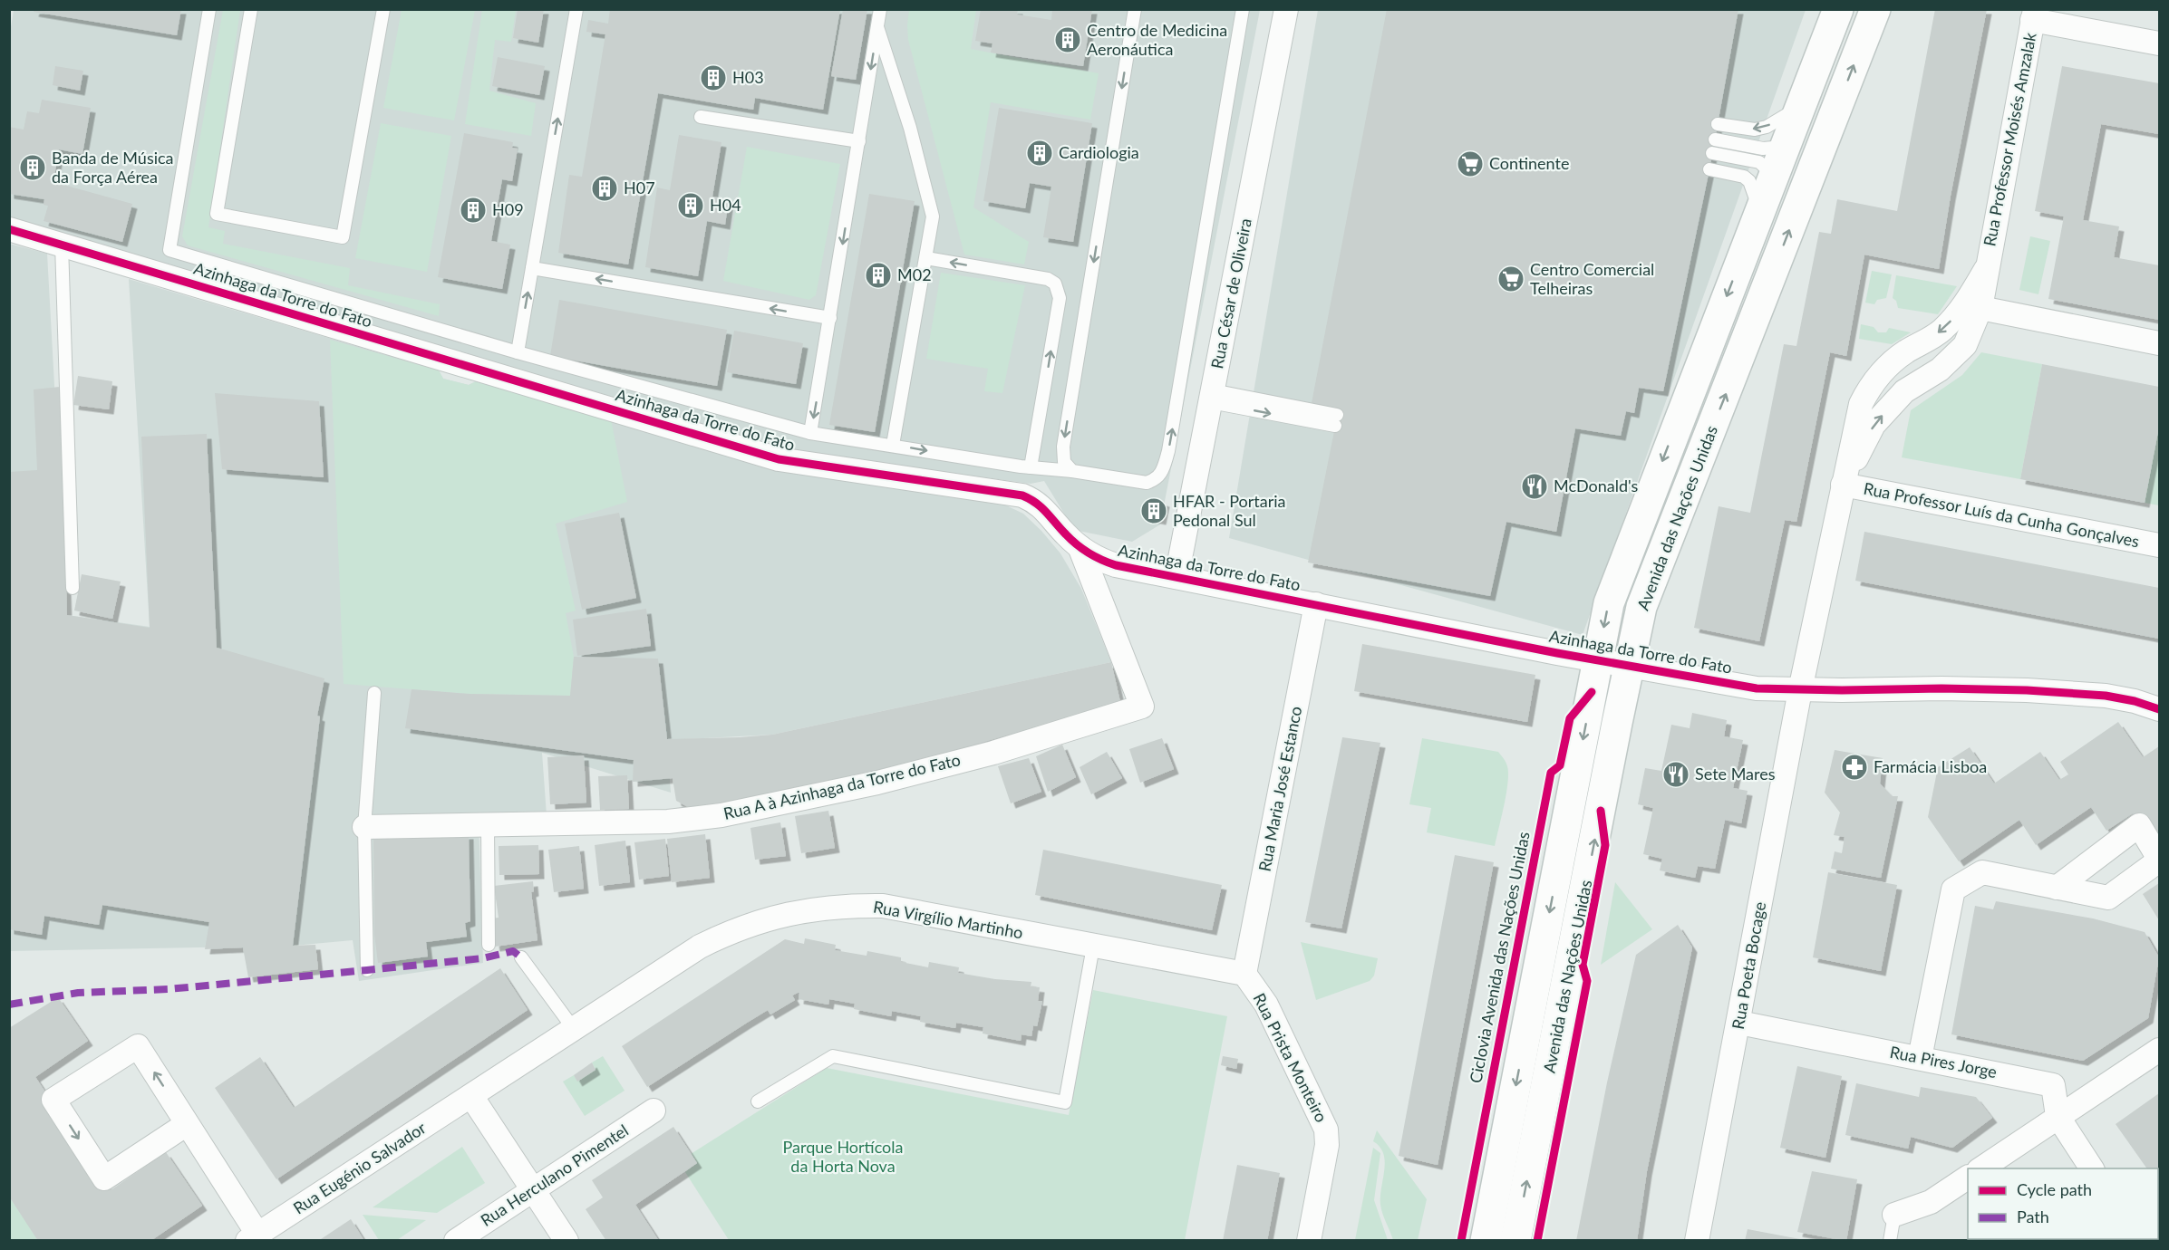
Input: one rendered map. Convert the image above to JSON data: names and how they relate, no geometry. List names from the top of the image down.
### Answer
{
  "streets": {
    "main road": ["Avenida das Nações Unidas"],
    "street": [
      "Rua Professor Moisés Amzalak",
      "Rua César de Oliveira",
      "Azinhaga da Torre do Fato",
      "Rua Professor Luís da Cunha Gonçalves",
      "Rua A à Azinhaga da Torre do Fato",
      "Rua Maria José Estanco",
      "Rua Virgílio Martinho",
      "Rua Poeta Bocage",
      "Rua Prista Monteiro",
      "Rua Pires Jorge",
      "Rua Eugénio Salvador",
      "Rua Herculano Pimentel"
    ],
    "cycle path": ["Ciclovia Avenida das Nações Unidas"]
  },
  "crossings": [
    ["Rua Professor Moisés Amzalak", "Azinhaga da Torre do Fato"],
    ["Rua Professor Moisés Amzalak", "Rua Professor Luís da Cunha Gonçalves"],
    ["Rua Professor Moisés Amzalak", "Rua Poeta Bocage"],
    ["Rua César de Oliveira", "Azinhaga da Torre do Fato"],
    ["Azinhaga da Torre do Fato", "Avenida das Nações Unidas"],
    ["Azinhaga da Torre do Fato", "Rua A à Azinhaga da Torre do Fato"],
    ["Azinhaga da Torre do Fato", "Rua Maria José Estanco"],
    ["Azinhaga da Torre do Fato", "Rua Poeta Bocage"],
    ["Rua Maria José Estanco", "Rua Virgílio Martinho"],
    ["Rua Maria José Estanco", "Rua Prista Monteiro"],
    ["Rua Virgílio Martinho", "Rua Prista Monteiro"],
    ["Rua Virgílio Martinho", "Rua Eugénio Salvador"],
    ["Rua Poeta Bocage", "Rua Pires Jorge"]
  ],
  "parks": ["Parque Hortícola da Horta Nova"],
  "places": {
    "building": [
      "Centro de Medicina Aeronáutica",
      "H03",
      "Cardiologia",
      "Banda de Música da Força Aérea",
      "H07",
      "H04",
      "H09",
      "M02",
      "HFAR - Portaria Pedonal Sul"
    ],
    "supermarket": ["Continente", "Centro Comercial Telheiras"],
    "restaurant": ["McDonald's", "Sete Mares"],
    "pharmacy": ["Farmácia Lisboa"]
  },
  "legend": ["Cycle path", "Path"]
}
